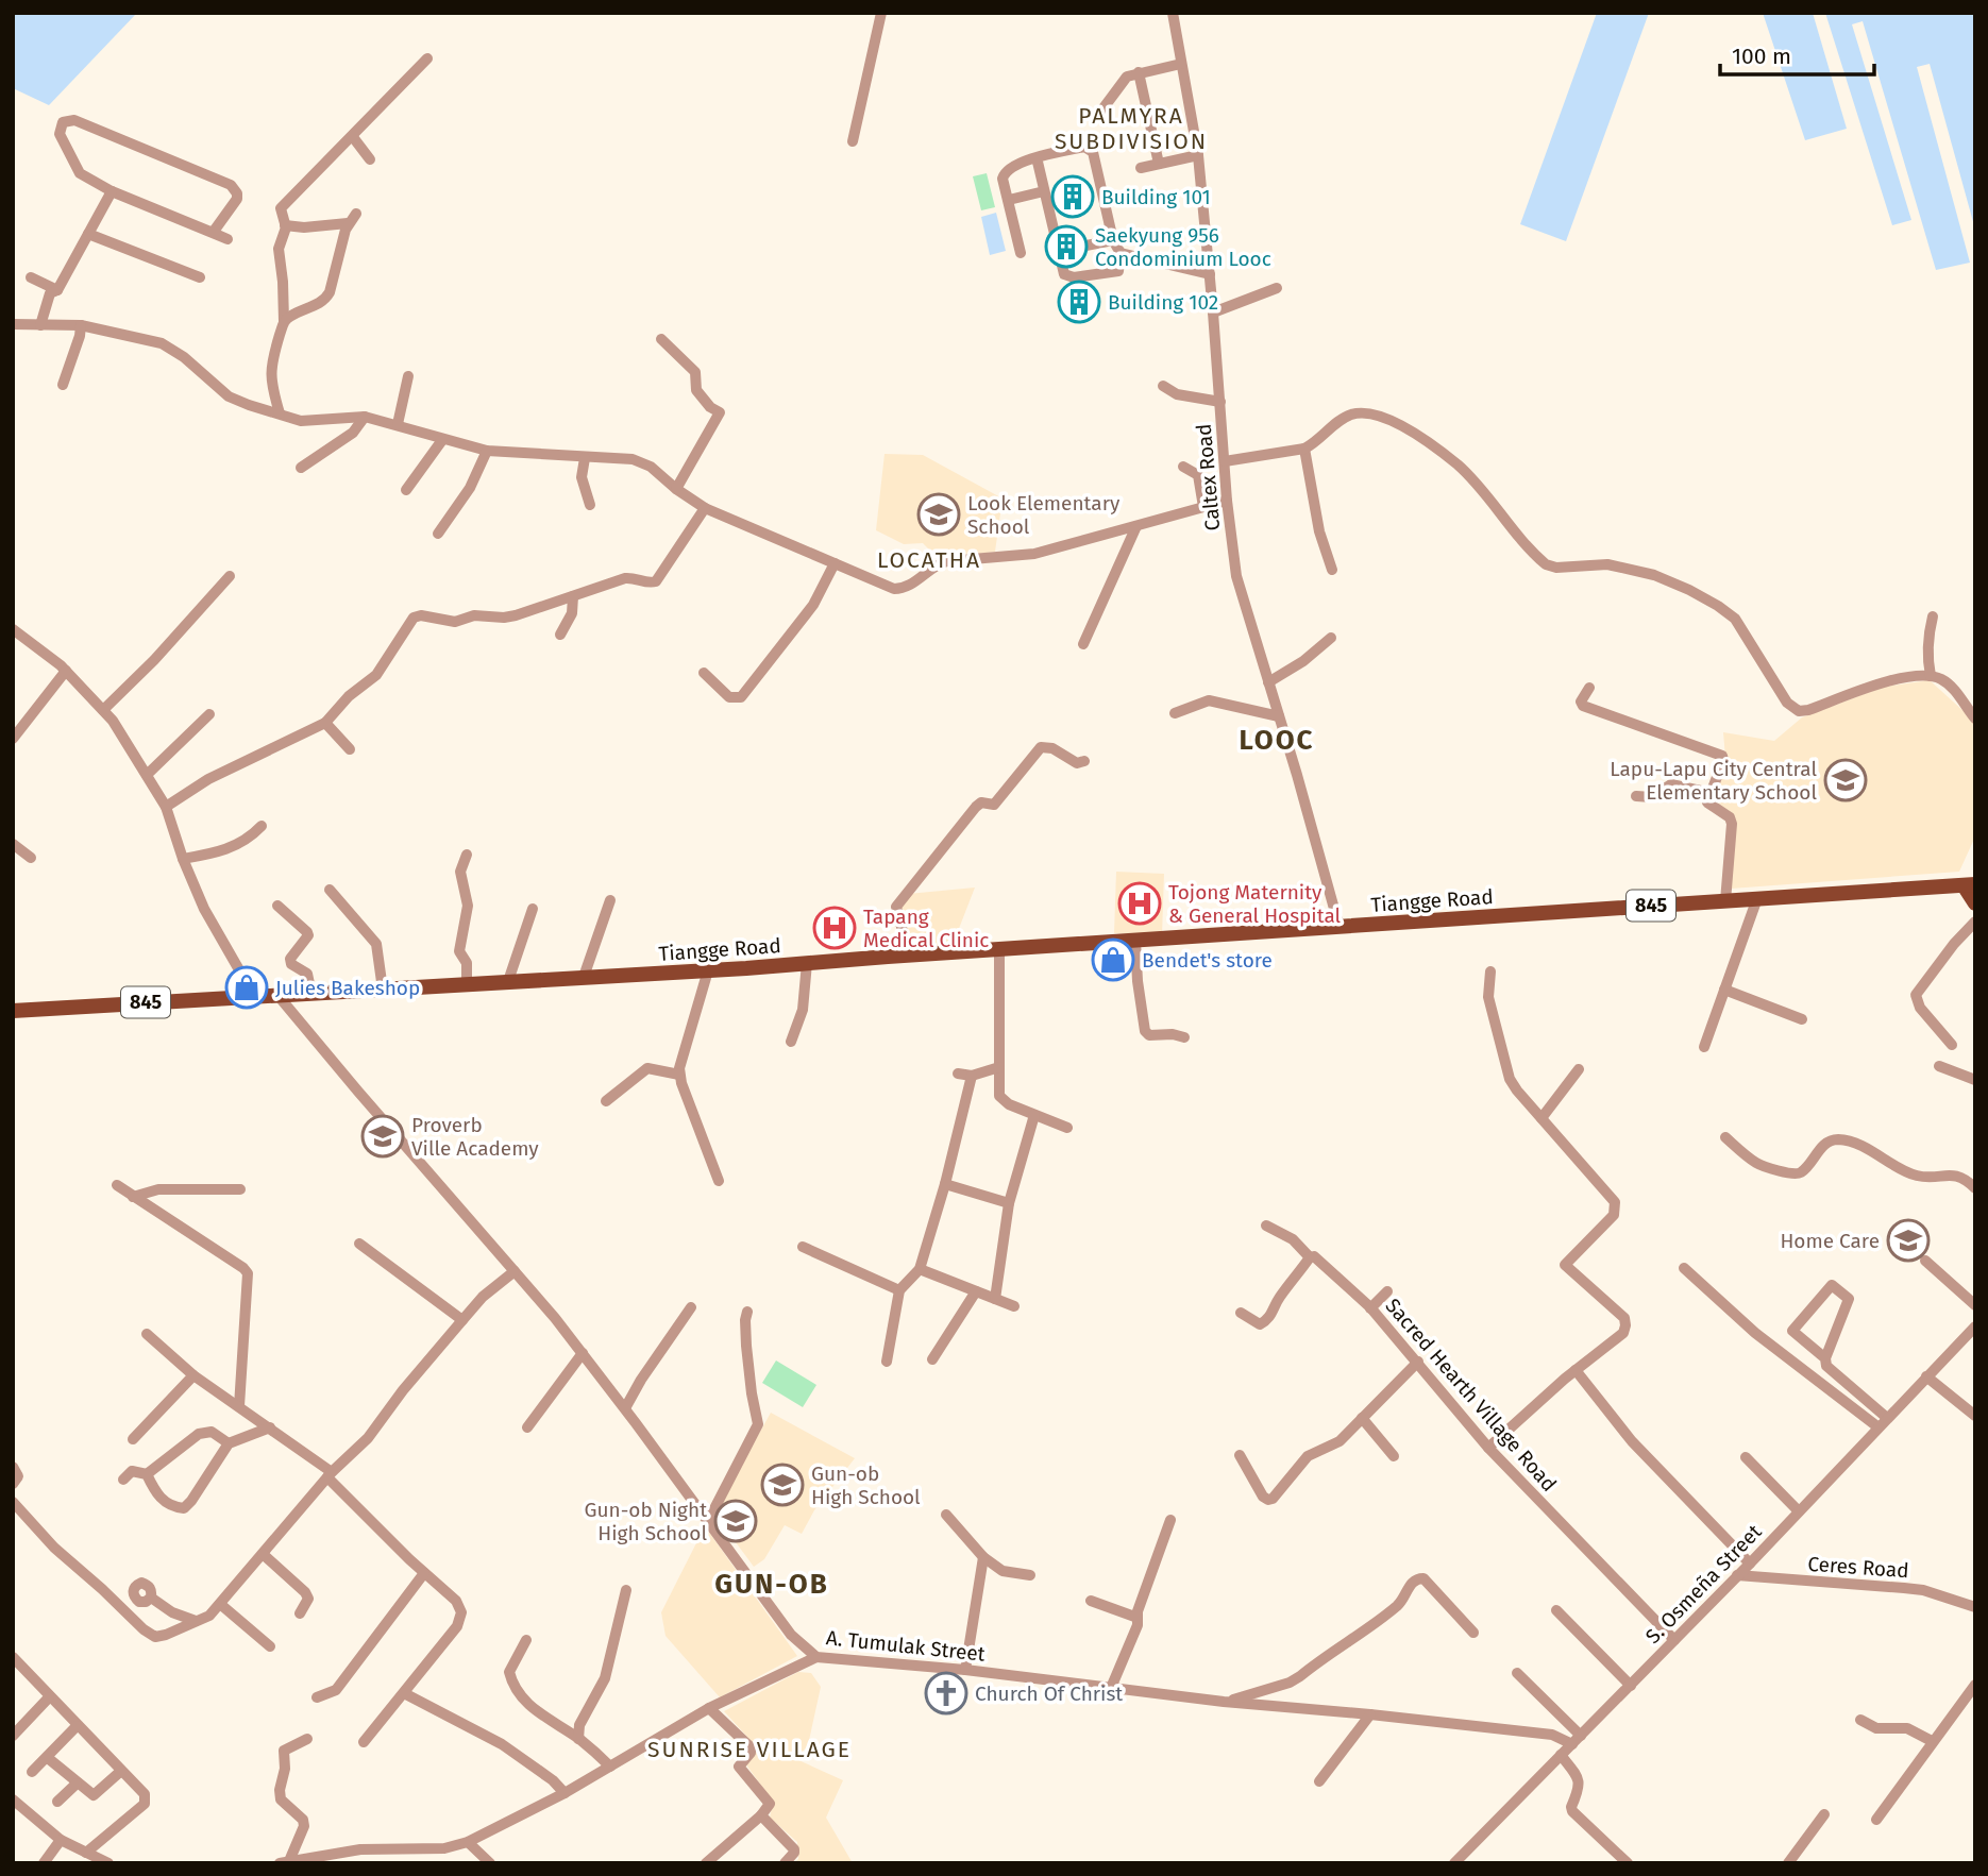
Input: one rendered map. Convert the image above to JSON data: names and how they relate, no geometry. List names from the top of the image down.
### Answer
{
  "streets": {
    "main road": ["Tiangge Road", "845"],
    "street": [
      "Caltex Road",
      "Sacred Hearth Village Road",
      "Ceres Road",
      "S. Osmeña Street",
      "A. Tumulak Street"
    ]
  },
  "crossings": [
    ["Caltex Road", "Tiangge Road"],
    ["Tiangge Road", "845"],
    ["Tiangge Road", "A. Tumulak Street"],
    ["Sacred Hearth Village Road", "S. Osmeña Street"],
    ["Ceres Road", "S. Osmeña Street"],
    ["S. Osmeña Street", "A. Tumulak Street"]
  ],
  "districts": [
    "PALMYRA SUBDIVISION",
    "LOCATHA",
    "LOOC",
    "GUN-OB",
    "SUNRISE VILLAGE"
  ],
  "places": {
    "building": ["Building 101", "Saekyung 956 Condominium Looc", "Building 102"],
    "school or university": [
      "Look Elementary School",
      "Lapu-Lapu City Central Elementary School",
      "Proverb Ville Academy",
      "Home Care",
      "Gun-ob High School",
      "Gun-ob Night High School"
    ],
    "hospital": ["Tojong Maternity & General Hospital", "Tapang Medical Clinic"],
    "shop": ["Bendet's store", "Julies Bakeshop"],
    "church": ["Church Of Christ"]
  },
  "scale_bar": "100 m"
}
